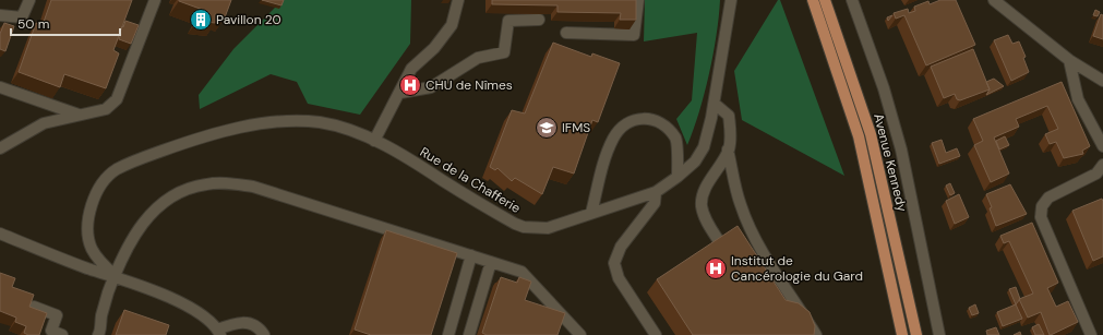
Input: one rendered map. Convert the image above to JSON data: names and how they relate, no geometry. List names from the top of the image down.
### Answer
{
  "streets": {
    "main road": ["Avenue Kennedy"],
    "street": ["Rue de la Chafferie"]
  },
  "places": {
    "building": ["Pavillon 20"],
    "hospital": ["CHU de Nîmes", "Institut de Cancérologie du Gard"],
    "school or university": ["IFMS"]
  },
  "scale_bar": "50 m"
}
